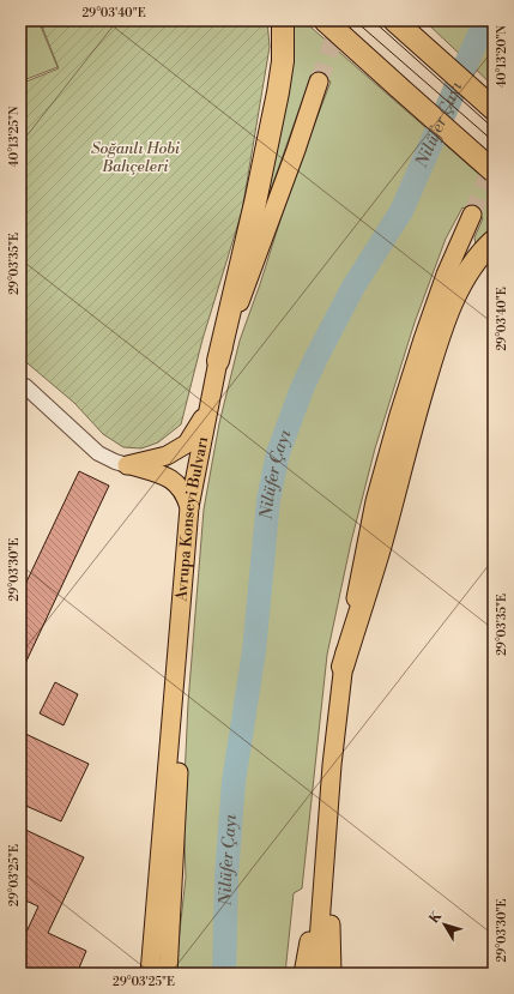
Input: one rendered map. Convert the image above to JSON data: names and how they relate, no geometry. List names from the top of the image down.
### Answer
{
  "streets": {
    "main road": ["Avrupa Konseyi Bulvarı"]
  },
  "water": ["Nilüfer Çayı"],
  "parks": ["Soğanlı Hobi Bahçeleri"],
  "north": "top left",
  "coordinates": [
    "29°03'40\"E",
    "40°13'20\"N",
    "40°13'25\"N",
    "29°03'35\"E",
    "29°03'30\"E",
    "29°03'25\"E"
  ]
}
